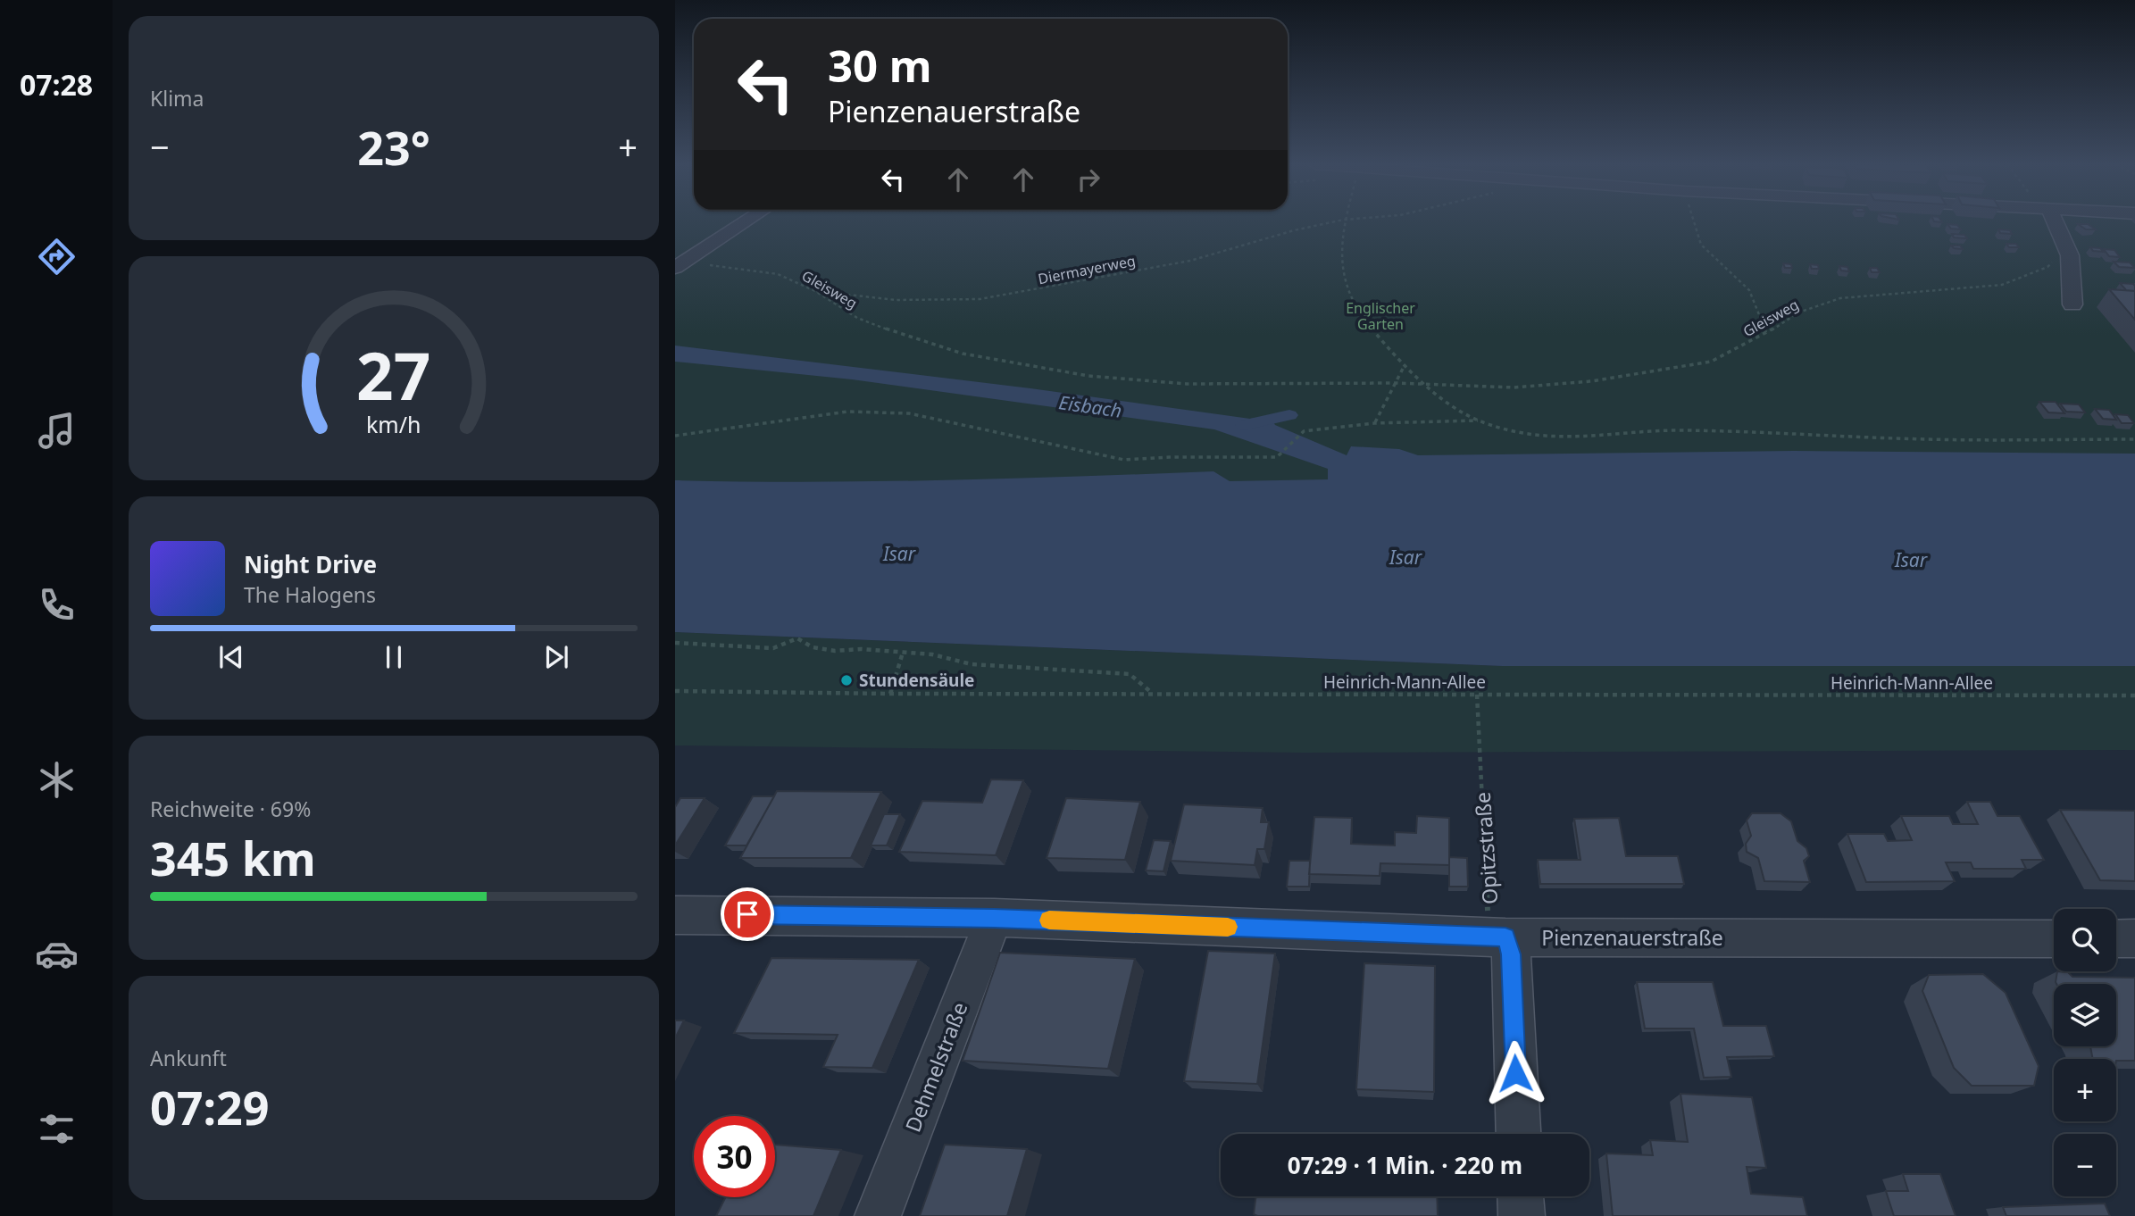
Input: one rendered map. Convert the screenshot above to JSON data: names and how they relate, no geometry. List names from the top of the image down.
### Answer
{
  "streets": {
    "street": ["Pienzenauerstraße", "Dehmelstraße"],
    "path": [
      "Diermayerweg",
      "Gleisweg",
      "Heinrich-Mann-Allee",
      "Opitzstraße"
    ]
  },
  "crossings": [
    ["Diermayerweg", "Gleisweg"],
    ["Heinrich-Mann-Allee", "Opitzstraße"],
    ["Opitzstraße", "Pienzenauerstraße"],
    ["Pienzenauerstraße", "Dehmelstraße"]
  ],
  "water": ["Eisbach", "Isar"],
  "parks": ["Englischer Garten"],
  "places": ["Stundensäule"],
  "page": {
    "tabs": "07:28",
    "tile": [
      "Klima",
      ["Reichweite · 69%", "345 km"],
      ["Ankunft", "07:29"]
    ],
    "turn": ["30 m", "Pienzenauerstraße"],
    "heat": ["−", "23°", "+"],
    "song": ["Night Drive", "The Halogens"],
    "map_buttons": ["+", "−"],
    "limit": "30",
    "trip": "07:29 · 1 Min. · 220 m",
    "gauge": ["27", "km/h"]
  }
}
